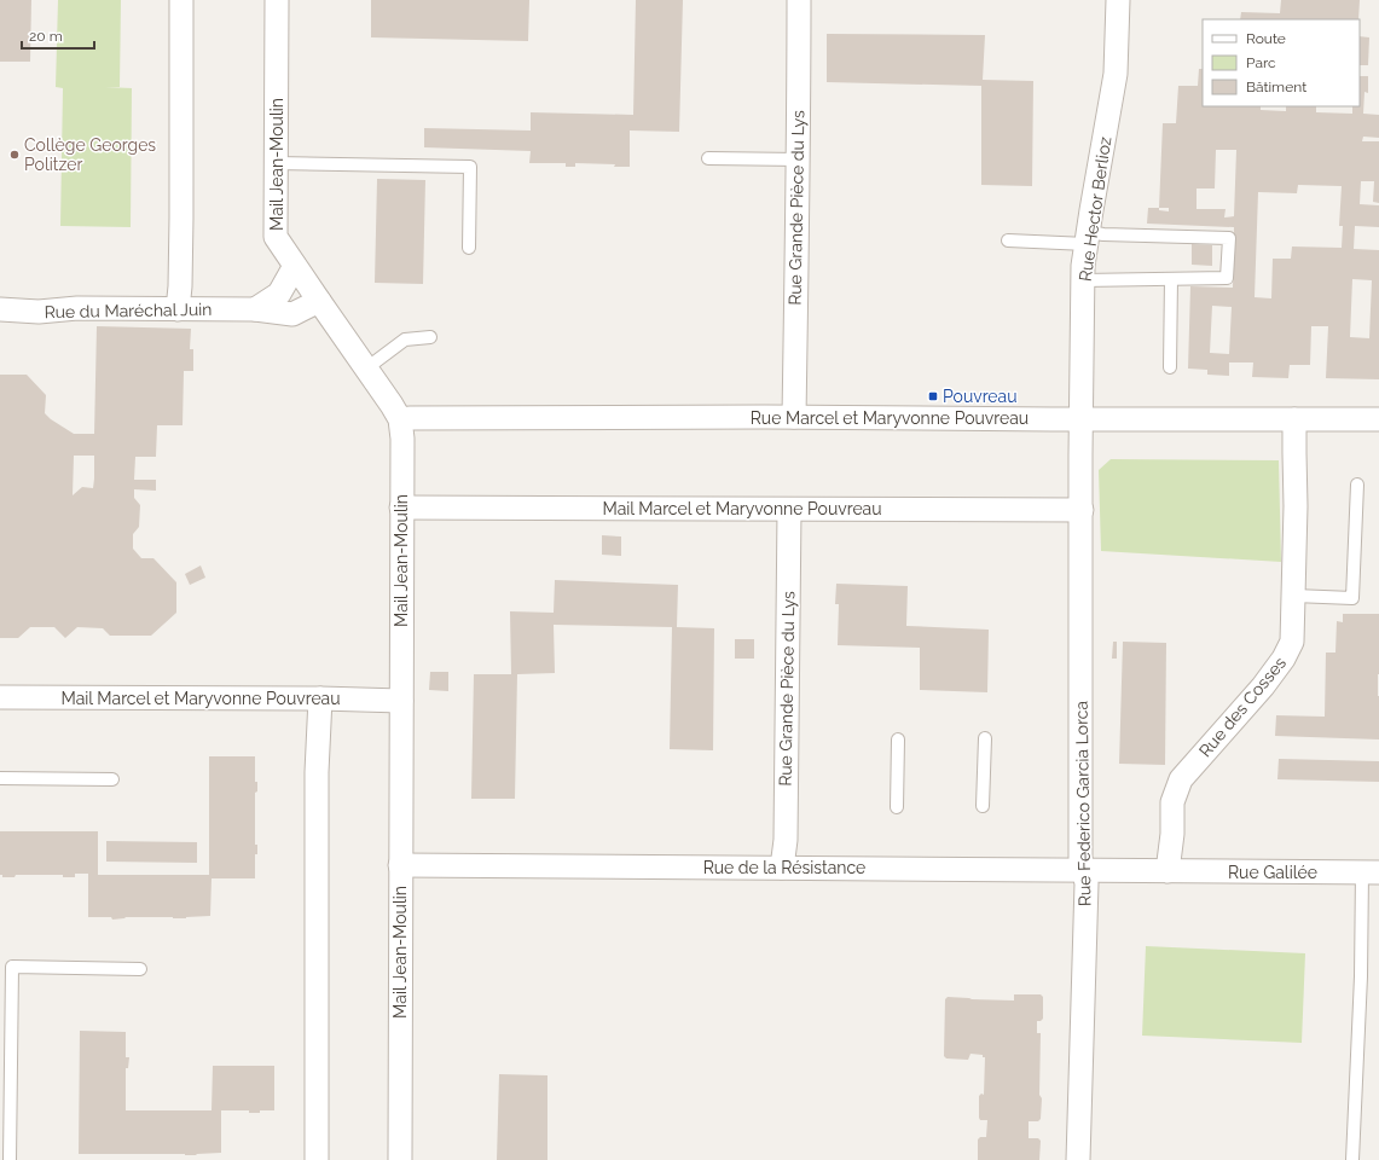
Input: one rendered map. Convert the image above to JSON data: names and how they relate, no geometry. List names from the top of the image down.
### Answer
{
  "streets": {
    "street": [
      "Mail Jean-Moulin",
      "Rue Grande Pièce du Lys",
      "Rue Hector Berlioz",
      "Rue du Maréchal Juin",
      "Rue Marcel et Maryvonne Pouvreau",
      "Mail Marcel et Maryvonne Pouvreau",
      "Rue des Cosses",
      "Rue Federico Garcia Lorca",
      "Rue de la Résistance",
      "Rue Galilée"
    ]
  },
  "crossings": [
    ["Mail Jean-Moulin", "Rue du Maréchal Juin"],
    ["Mail Jean-Moulin", "Rue Marcel et Maryvonne Pouvreau"],
    ["Mail Jean-Moulin", "Mail Marcel et Maryvonne Pouvreau"],
    ["Mail Jean-Moulin", "Rue de la Résistance"],
    ["Rue Grande Pièce du Lys", "Rue Marcel et Maryvonne Pouvreau"],
    ["Rue Grande Pièce du Lys", "Mail Marcel et Maryvonne Pouvreau"],
    ["Rue Grande Pièce du Lys", "Rue de la Résistance"],
    ["Rue Hector Berlioz", "Rue Marcel et Maryvonne Pouvreau"],
    ["Rue Hector Berlioz", "Rue Federico Garcia Lorca"],
    ["Rue Marcel et Maryvonne Pouvreau", "Rue des Cosses"],
    ["Rue Marcel et Maryvonne Pouvreau", "Rue Federico Garcia Lorca"],
    ["Mail Marcel et Maryvonne Pouvreau", "Rue Federico Garcia Lorca"],
    ["Rue des Cosses", "Rue de la Résistance"],
    ["Rue des Cosses", "Rue Galilée"],
    ["Rue Federico Garcia Lorca", "Rue de la Résistance"],
    ["Rue de la Résistance", "Rue Galilée"]
  ],
  "places": {
    "other": ["Collège Georges Politzer"],
    "transit": ["Pouvreau"]
  },
  "legend": ["Route", "Parc", "Bâtiment"],
  "scale_bar": "20 m"
}
